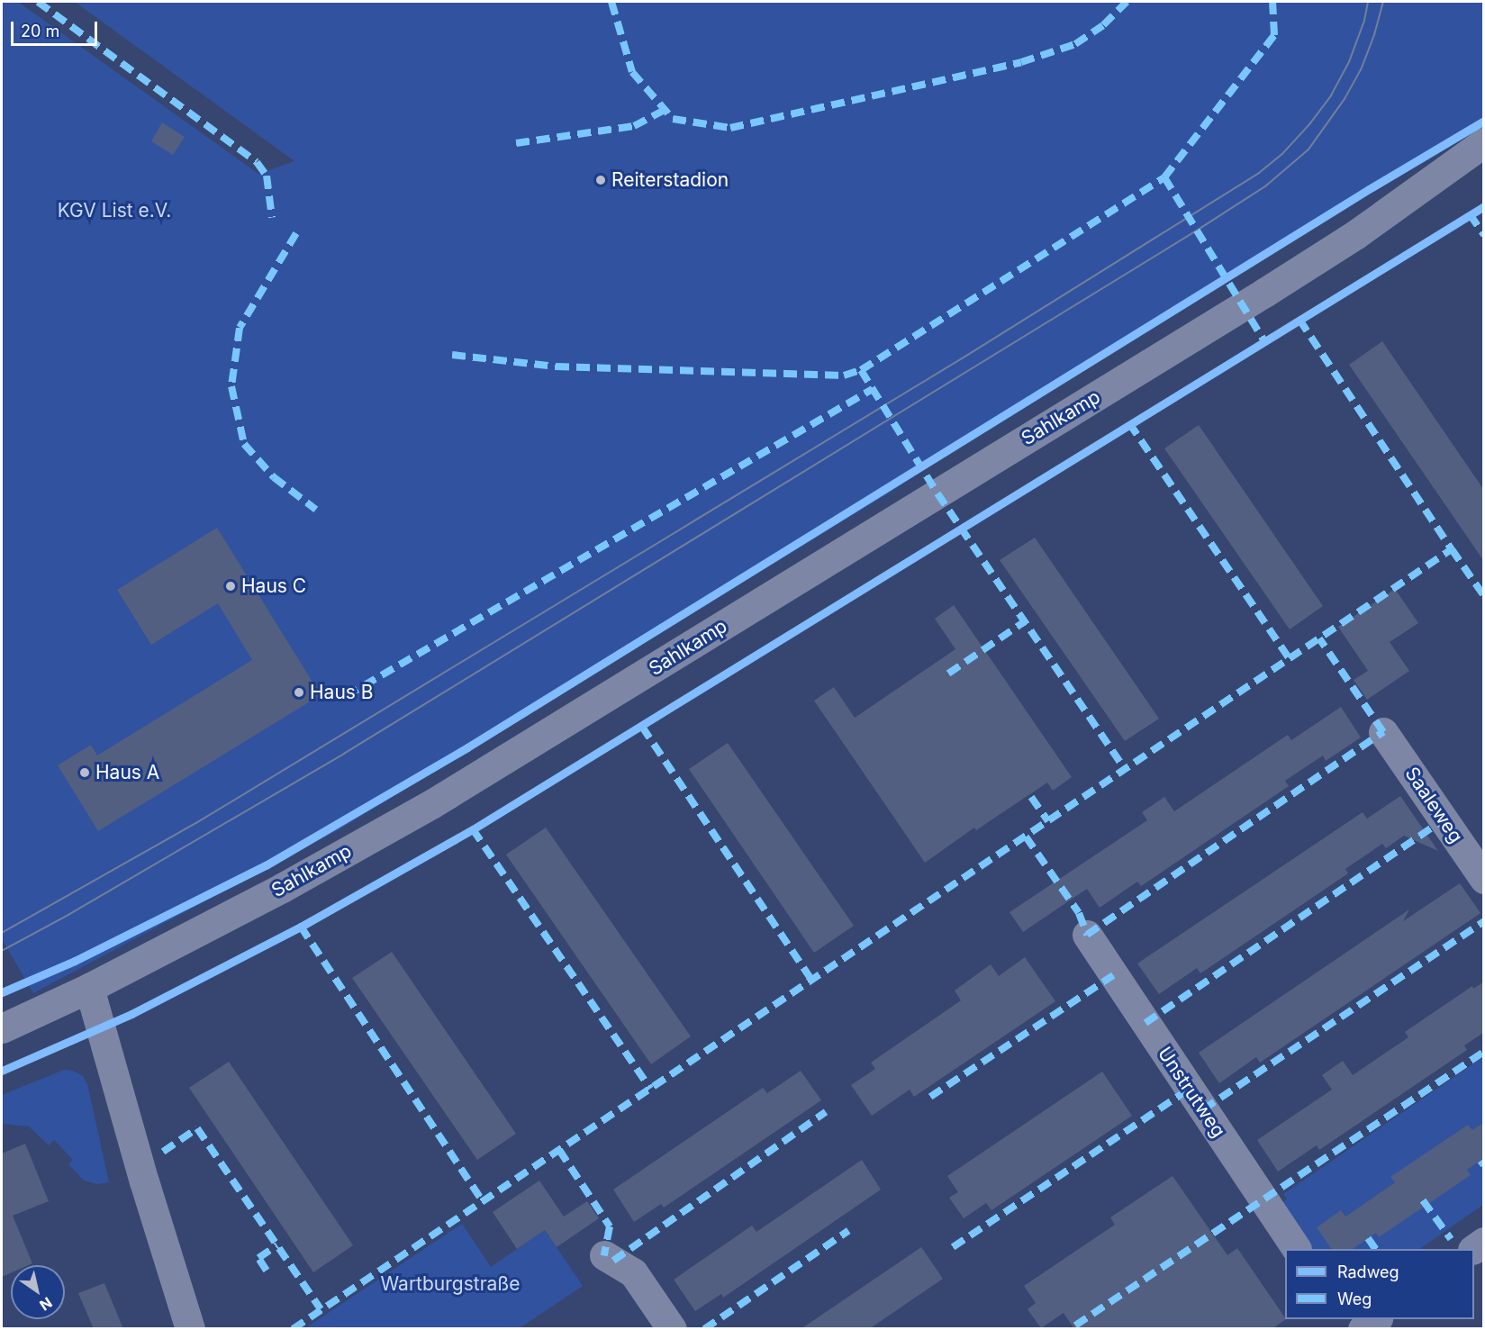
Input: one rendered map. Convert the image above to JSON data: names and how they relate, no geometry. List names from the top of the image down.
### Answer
{
  "streets": {
    "street": ["Sahlkamp", "Saaleweg", "Unstrutweg"]
  },
  "parks": ["KGV List e.V.", "Wartburgstraße"],
  "places": [
    "Reiterstadion",
    "Haus C",
    "Haus B",
    "Haus A"
  ],
  "legend": ["Radweg", "Weg"],
  "scale_bar": "20 m",
  "north": "bottom right"
}
